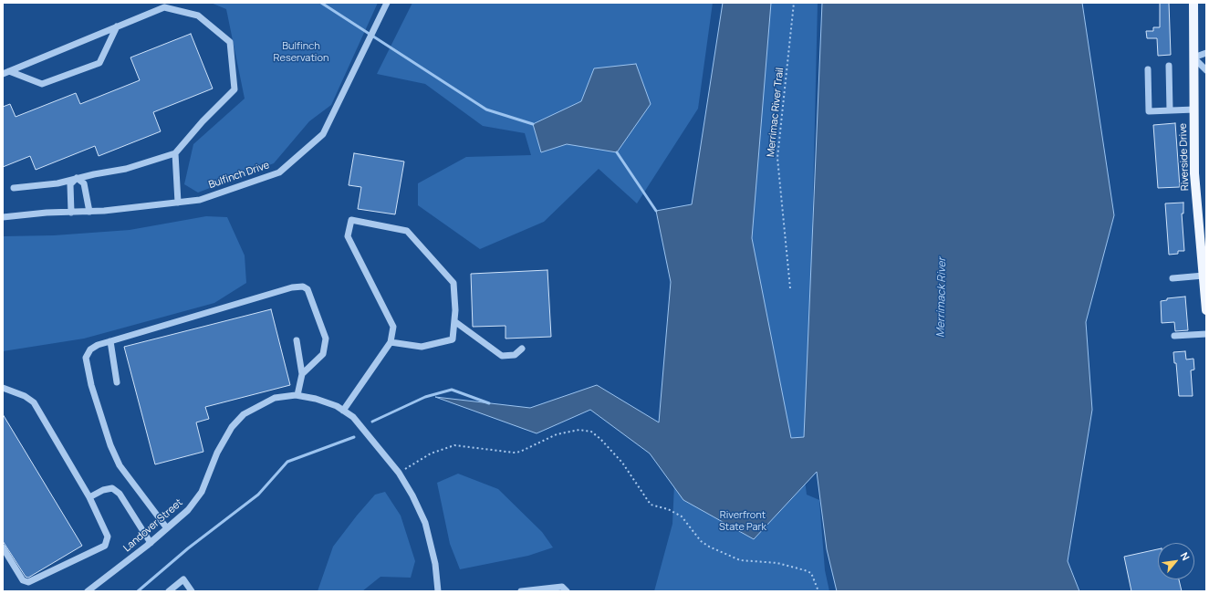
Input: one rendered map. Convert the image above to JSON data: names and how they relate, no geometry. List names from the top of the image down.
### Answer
{
  "streets": {
    "main road": ["Riverside Drive"],
    "street": ["Bulfinch Drive", "Landover Street"],
    "path": ["Merrimac River Trail"]
  },
  "water": ["Merrimack River"],
  "parks": ["Bulfinch Reservation", "Riverfront State Park"],
  "north": "top right"
}
